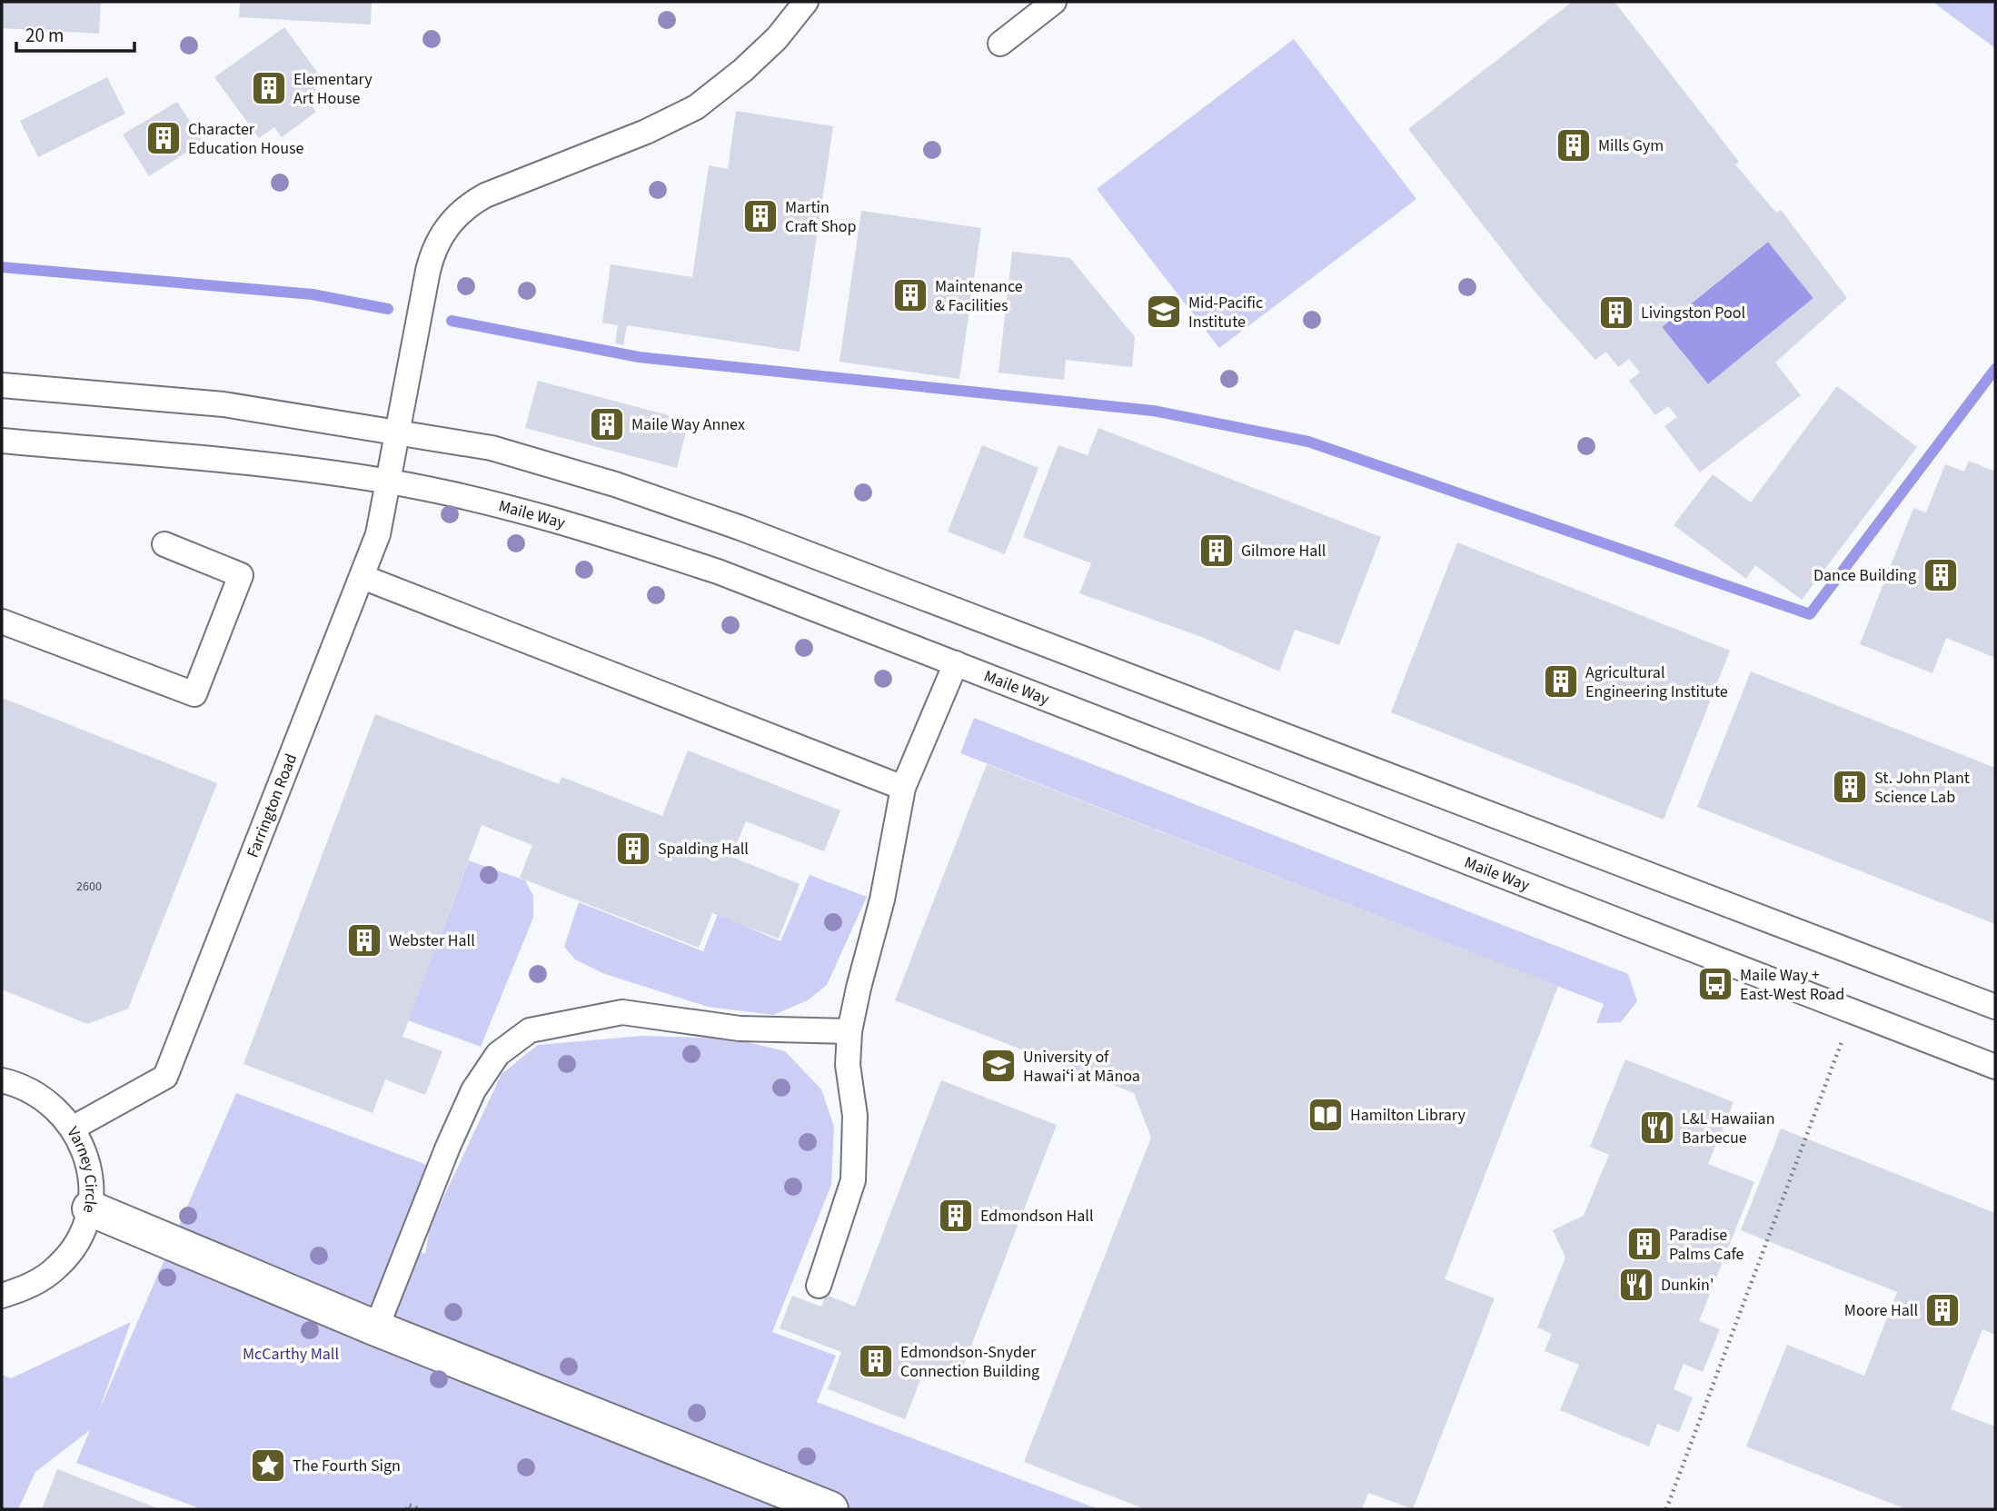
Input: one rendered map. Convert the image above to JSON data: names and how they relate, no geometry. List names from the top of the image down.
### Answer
{
  "streets": {
    "lane": ["Maile Way", "Farrington Road", "Varney Circle"]
  },
  "crossings": [
    ["Maile Way", "Farrington Road"],
    ["Farrington Road", "Varney Circle"]
  ],
  "parks": ["McCarthy Mall"],
  "places": {
    "building": [
      "Elementary Art House",
      "Character Education House",
      "Mills Gym",
      "Martin Craft Shop",
      "Maintenance & Facilities",
      "Livingston Pool",
      "Maile Way Annex",
      "Gilmore Hall",
      "Dance Building",
      "Agricultural Engineering Institute",
      "St. John Plant Science Lab",
      "Spalding Hall",
      "Webster Hall",
      "Edmondson Hall",
      "Paradise Palms Cafe",
      "Moore Hall",
      "Edmondson-Snyder Connection Building"
    ],
    "school or university": ["Mid-Pacific Institute", "University of Hawaiʻi at Mānoa"],
    "bus stop": ["Maile Way + East-West Road"],
    "library": ["Hamilton Library"],
    "restaurant": ["L&L Hawaiian Barbecue", "Dunkin'"],
    "place": ["The Fourth Sign"]
  },
  "house_numbers": ["2600"],
  "scale_bar": "20 m"
}
